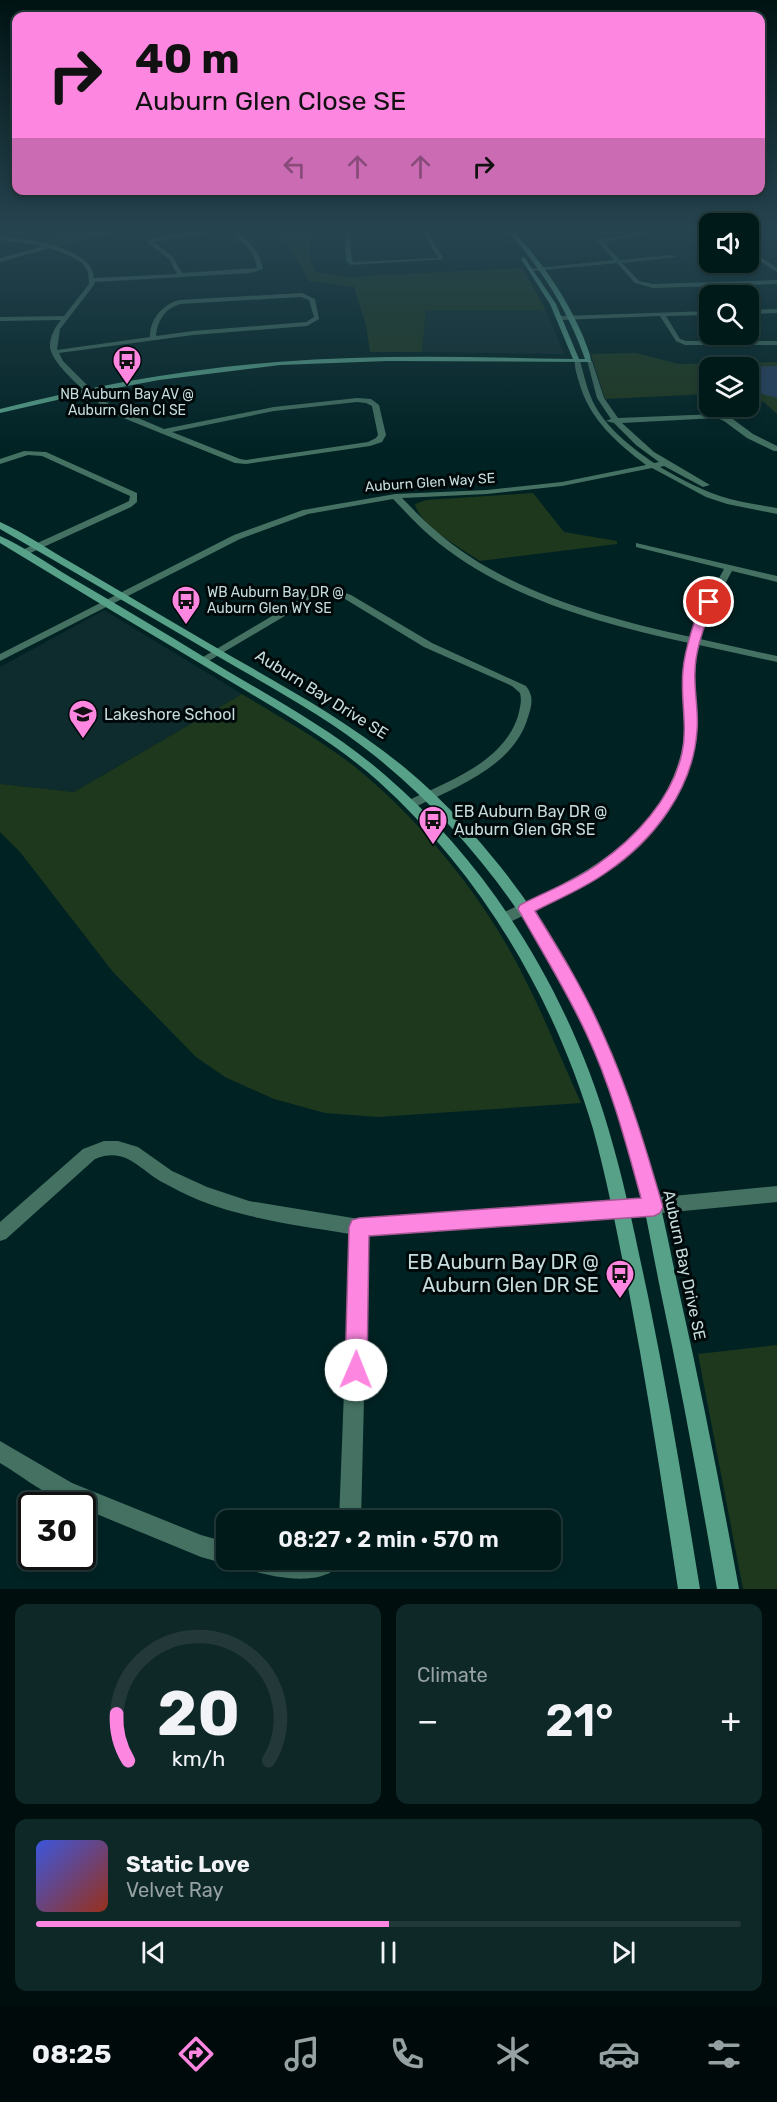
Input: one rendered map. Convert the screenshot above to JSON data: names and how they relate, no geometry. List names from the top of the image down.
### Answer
{
  "streets": {
    "street": ["Auburn Glen Way SE", "Auburn Bay Drive SE"]
  },
  "crossings": [
    ["Auburn Glen Way SE", "Auburn Bay Drive SE"]
  ],
  "places": {
    "bus stop": [
      "NB Auburn Bay AV @ Auburn Glen CI SE",
      "WB Auburn Bay DR @ Auburn Glen WY SE",
      "EB Auburn Bay DR @ Auburn Glen GR SE",
      "EB Auburn Bay DR @ Auburn Glen DR SE"
    ],
    "school or university": ["Lakeshore School"]
  },
  "page": {
    "turn": ["40 m", "Auburn Glen Close SE"],
    "limit": "30",
    "trip": "08:27 · 2 min · 570 m",
    "tile": "Climate",
    "heat": ["−", "21°", "+"],
    "song": ["Static Love", "Velvet Ray"],
    "tabs": "08:25",
    "gauge": ["20", "km/h"]
  }
}
